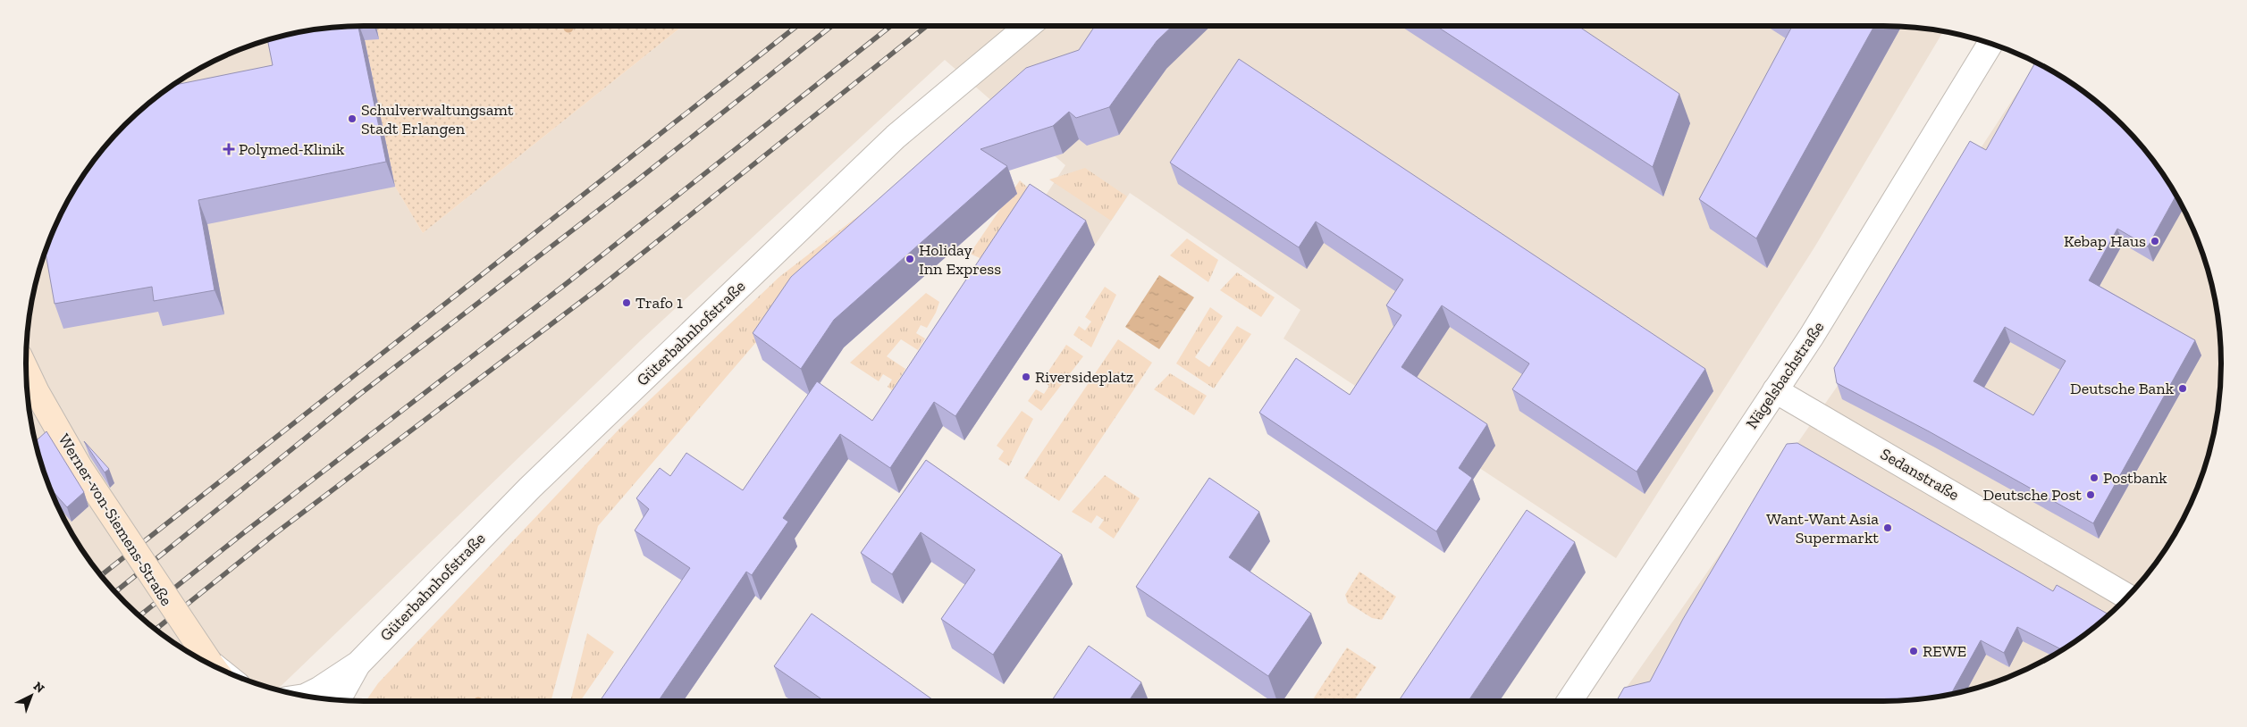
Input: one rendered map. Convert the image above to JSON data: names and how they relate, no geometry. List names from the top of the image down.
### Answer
{
  "streets": {
    "main road": ["Werner-von-Siemens-Straße"],
    "street": ["Güterbahnhofstraße", "Nägelsbachstraße", "Sedanstraße"]
  },
  "crossings": [
    ["Nägelsbachstraße", "Sedanstraße"]
  ],
  "places": {
    "other": [
      "Schulverwaltungsamt Stadt Erlangen",
      "Kebap Haus",
      "Holiday Inn Express",
      "Trafo 1",
      "Riversideplatz",
      "Deutsche Bank",
      "Postbank",
      "Deutsche Post",
      "Want-Want Asia Supermarkt",
      "REWE"
    ],
    "health": ["Polymed-Klinik"]
  },
  "north": "top right"
}
